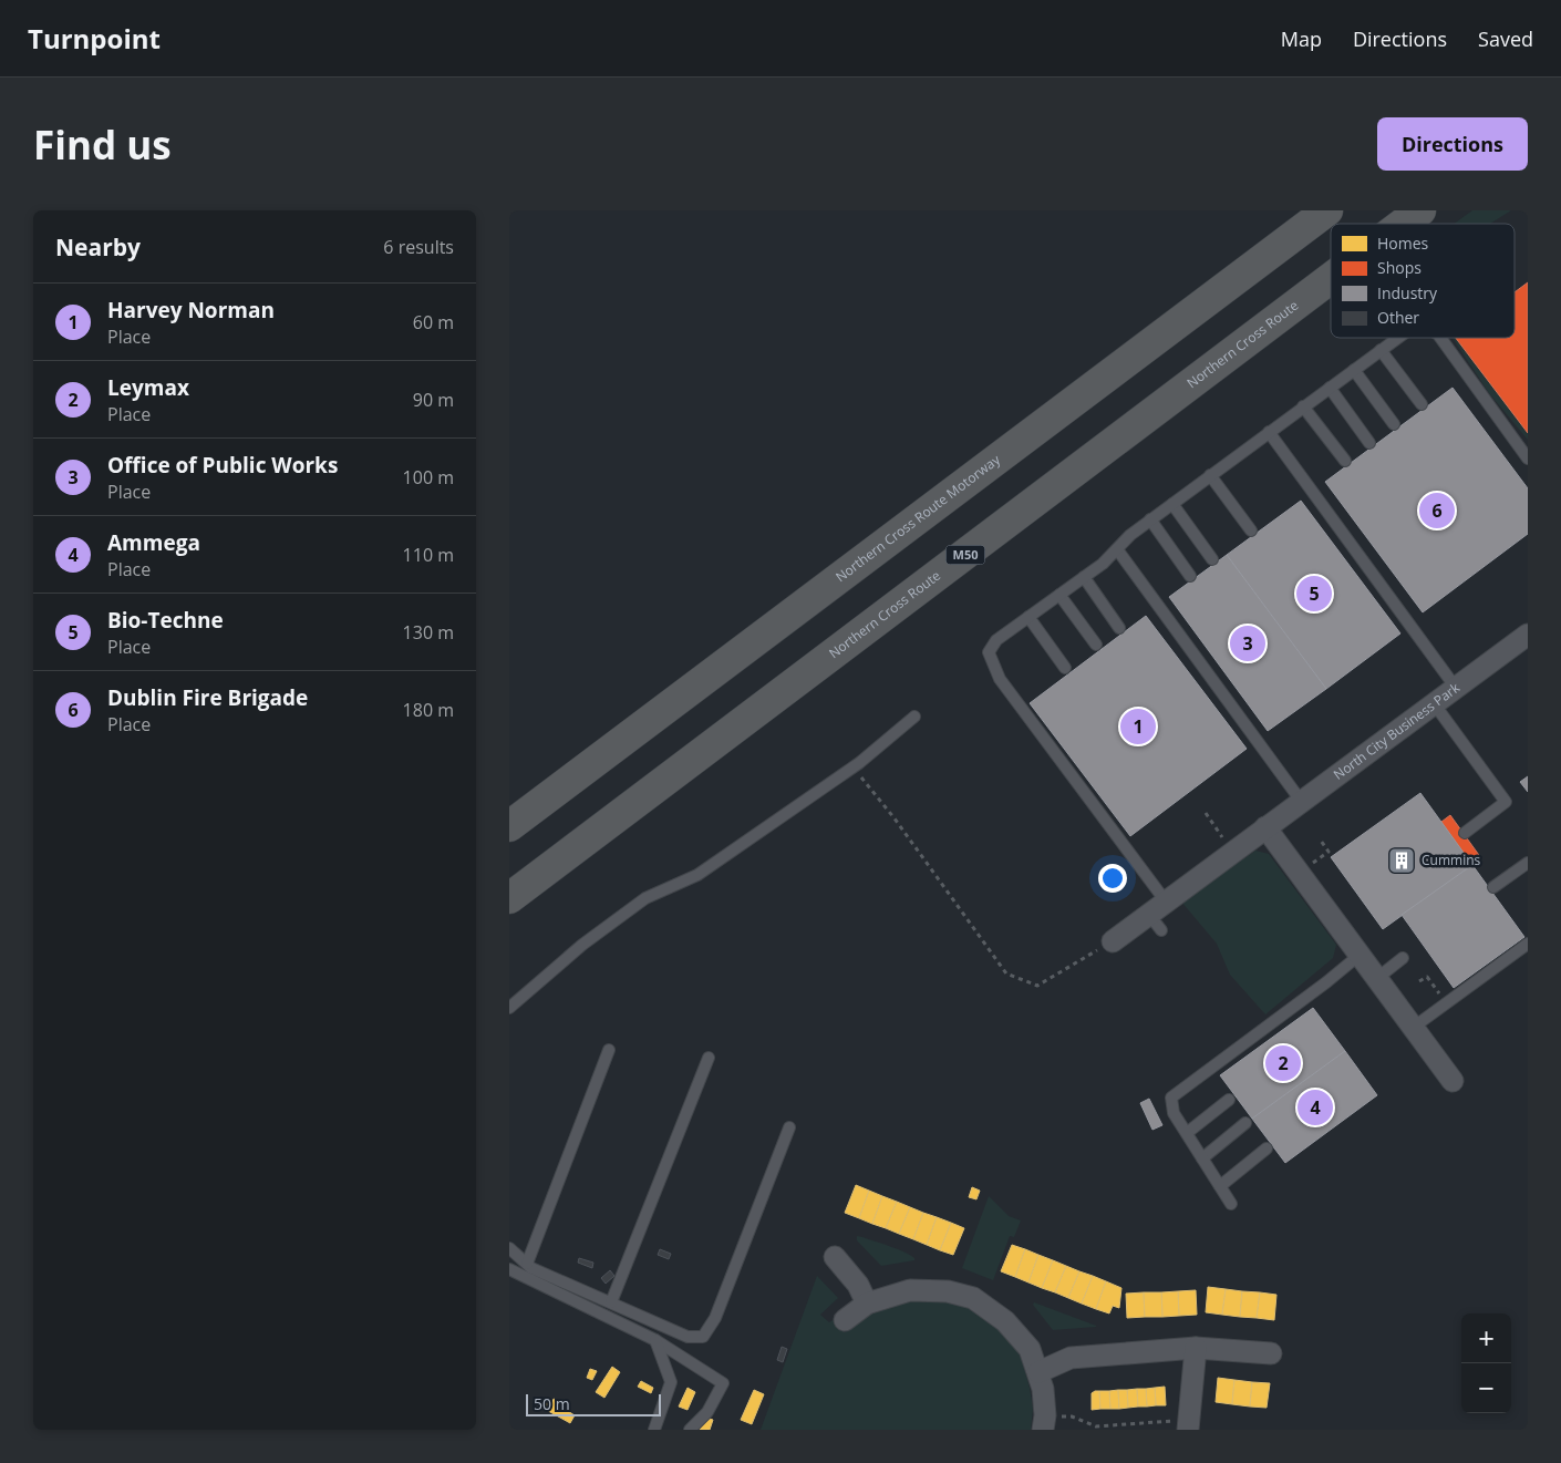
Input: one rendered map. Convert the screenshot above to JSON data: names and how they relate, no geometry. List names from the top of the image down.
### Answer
{
  "streets": {
    "highway": ["Northern Cross Route", "Northern Cross Route Motorway", "M50"],
    "street": ["North City Business Park"]
  },
  "places": {
    "building": ["Cummins"]
  },
  "legend": [
    "Homes",
    "Shops",
    "Industry",
    "Other"
  ],
  "scale_bar": "50 m",
  "page": {
    "header": "Turnpoint",
    "nav": ["Map", "Directions", "Saved"],
    "buttons": "Directions",
    "title": "Find us",
    "heading": ["Nearby", "6 results"],
    "list": [
      {
        "mark": "1",
        "name": "Harvey Norman",
        "note": "Place",
        "value": "60 m"
      },
      {
        "mark": "2",
        "name": "Leymax",
        "note": "Place",
        "value": "90 m"
      },
      {
        "mark": "3",
        "name": "Office of Public Works",
        "note": "Place",
        "value": "100 m"
      },
      {
        "mark": "4",
        "name": "Ammega",
        "note": "Place",
        "value": "110 m"
      },
      {
        "mark": "5",
        "name": "Bio-Techne",
        "note": "Place",
        "value": "130 m"
      },
      {
        "mark": "6",
        "name": "Dublin Fire Brigade",
        "note": "Place",
        "value": "180 m"
      }
    ],
    "pins": [
      "6",
      "5",
      "3",
      "1",
      "2",
      "4"
    ],
    "map_buttons": ["+", "−"],
    "scale": "50 m"
  }
}
